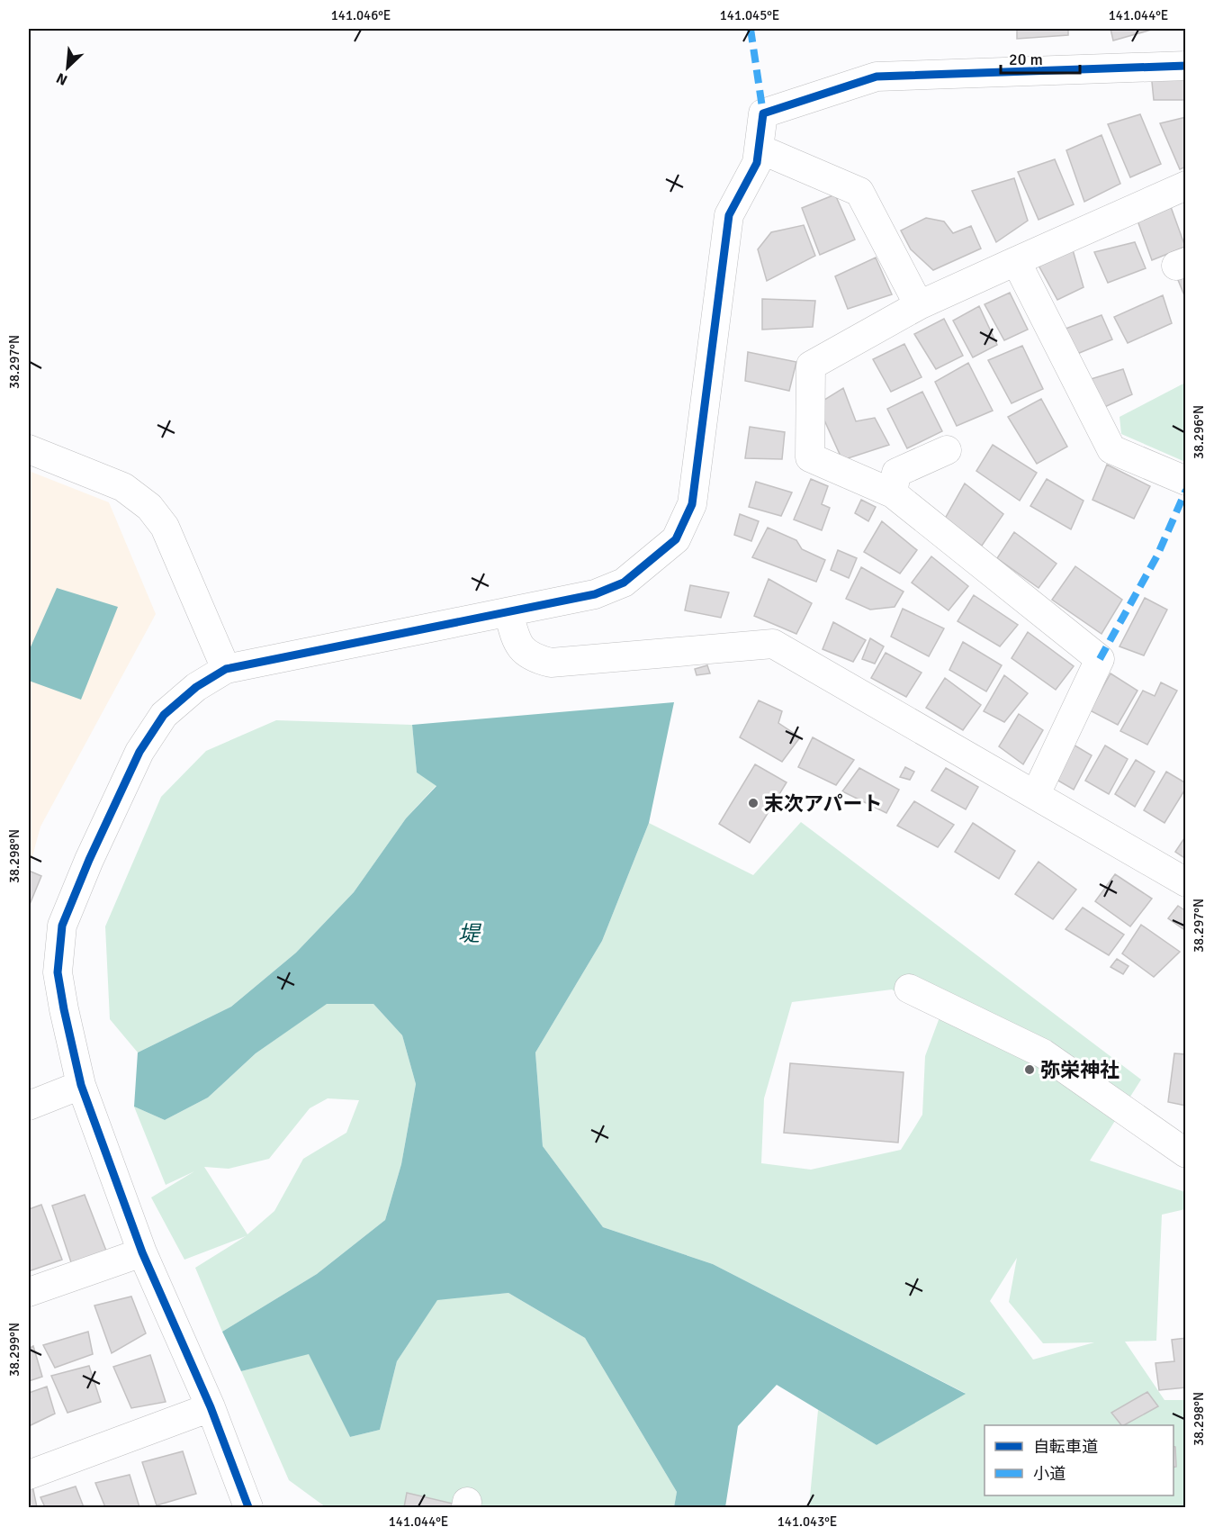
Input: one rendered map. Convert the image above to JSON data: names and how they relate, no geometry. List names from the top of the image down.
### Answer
{
  "water": ["堤"],
  "places": ["末次アパート", "弥栄神社"],
  "legend": ["自転車道", "小道"],
  "scale_bar": "20 m",
  "north": "bottom left",
  "coordinates": [
    "141.046°E",
    "141.045°E",
    "141.044°E",
    "38.297°N",
    "38.296°N",
    "38.298°N",
    "38.299°N",
    "141.043°E"
  ]
}
